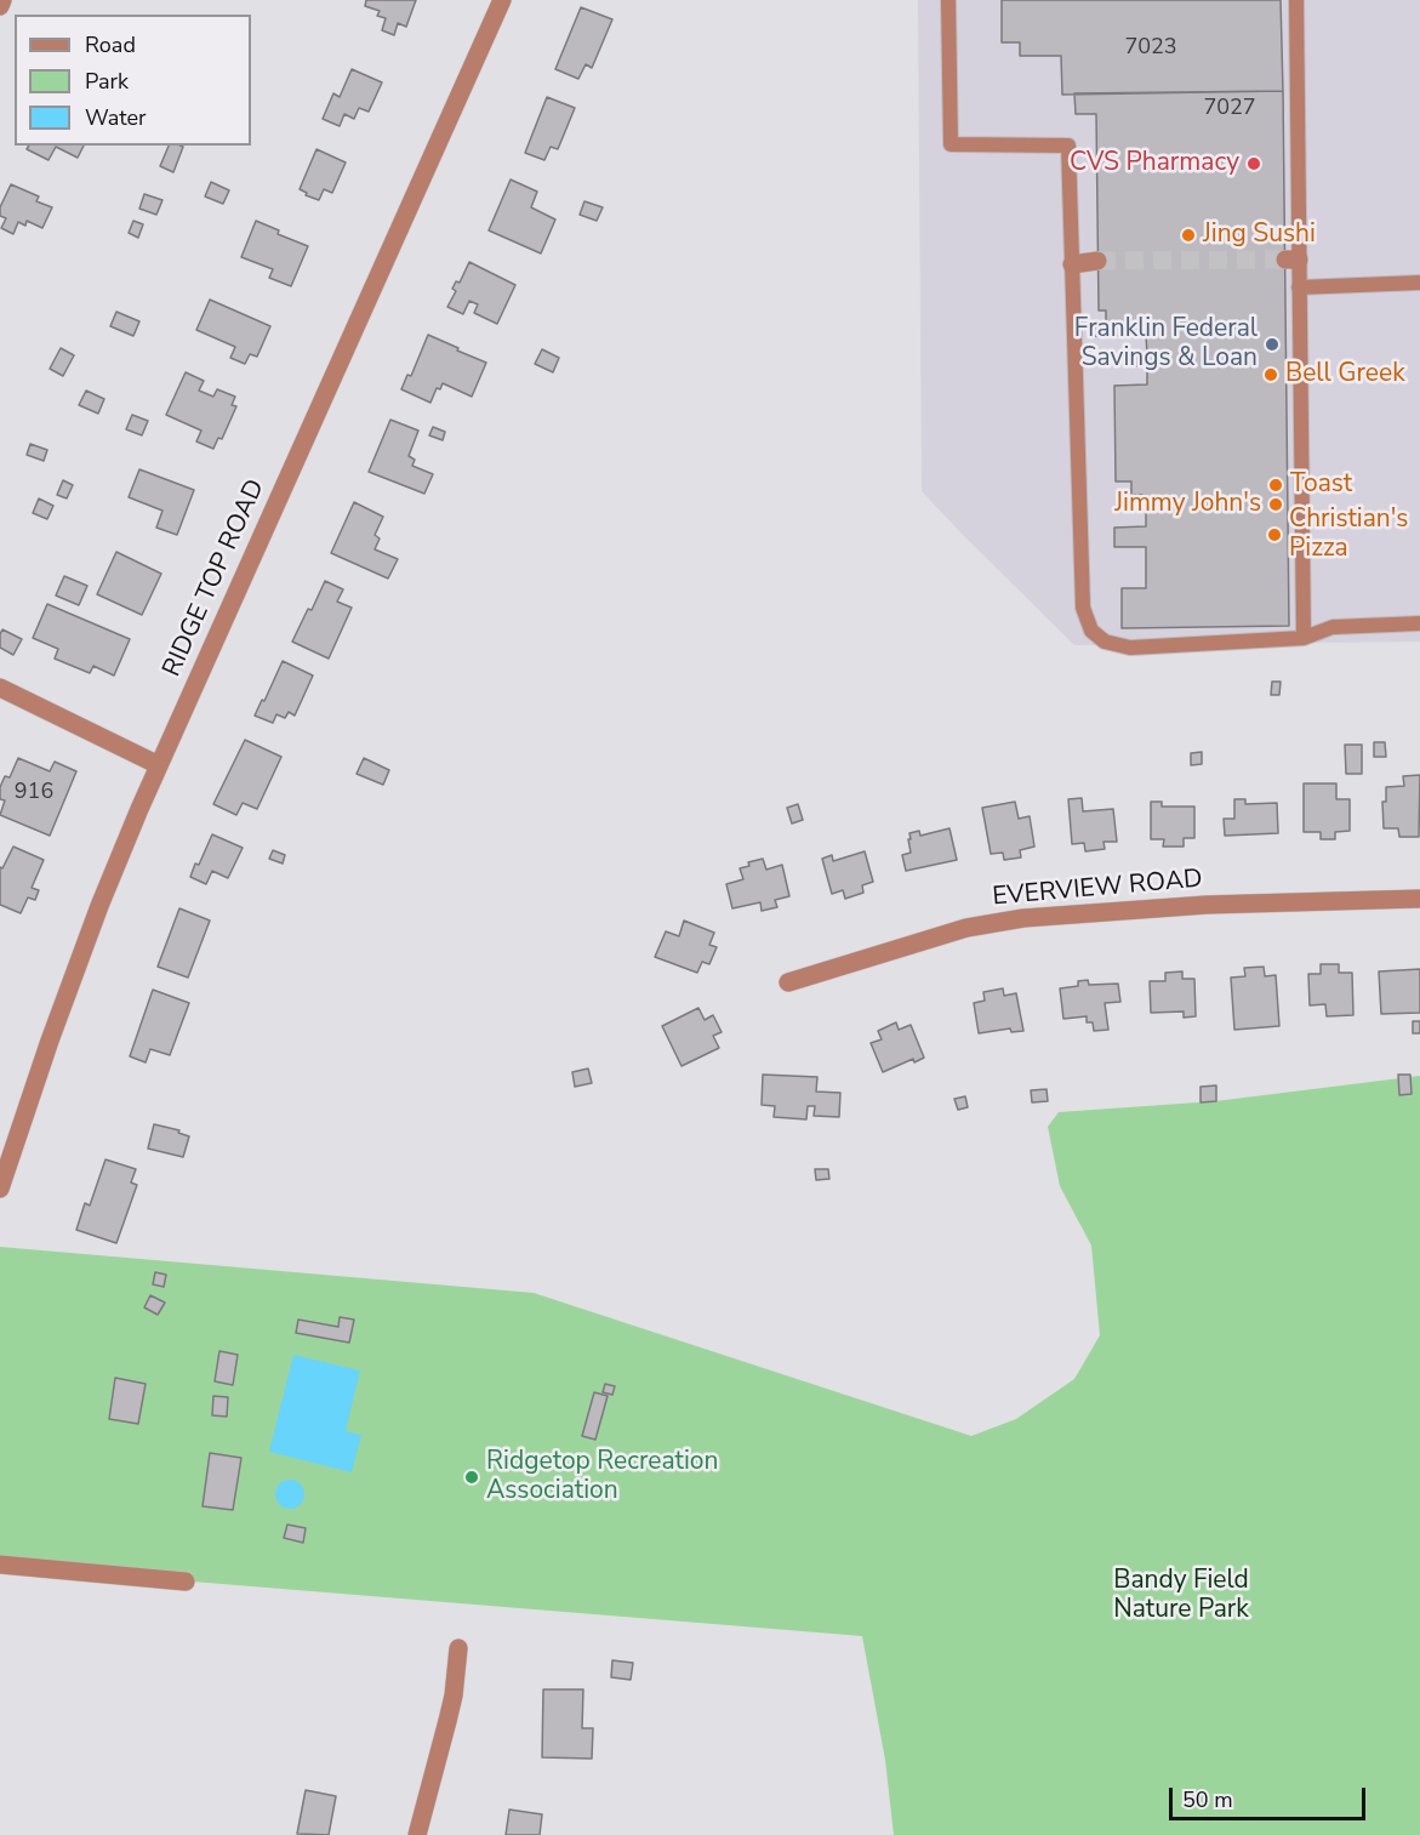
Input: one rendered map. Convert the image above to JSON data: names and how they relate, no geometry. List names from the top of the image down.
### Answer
{
  "streets": {
    "street": ["RIDGE TOP ROAD", "EVERVIEW ROAD"]
  },
  "parks": ["Bandy Field Nature Park"],
  "places": [
    "CVS Pharmacy",
    "Jing Sushi",
    "Franklin Federal Savings & Loan",
    "Bell Greek",
    "Toast",
    "Jimmy John's",
    "Christian's Pizza",
    "Ridgetop Recreation Association"
  ],
  "house_numbers": ["7023", "7027", "916"],
  "legend": ["Road", "Park", "Water"],
  "scale_bar": "50 m"
}
